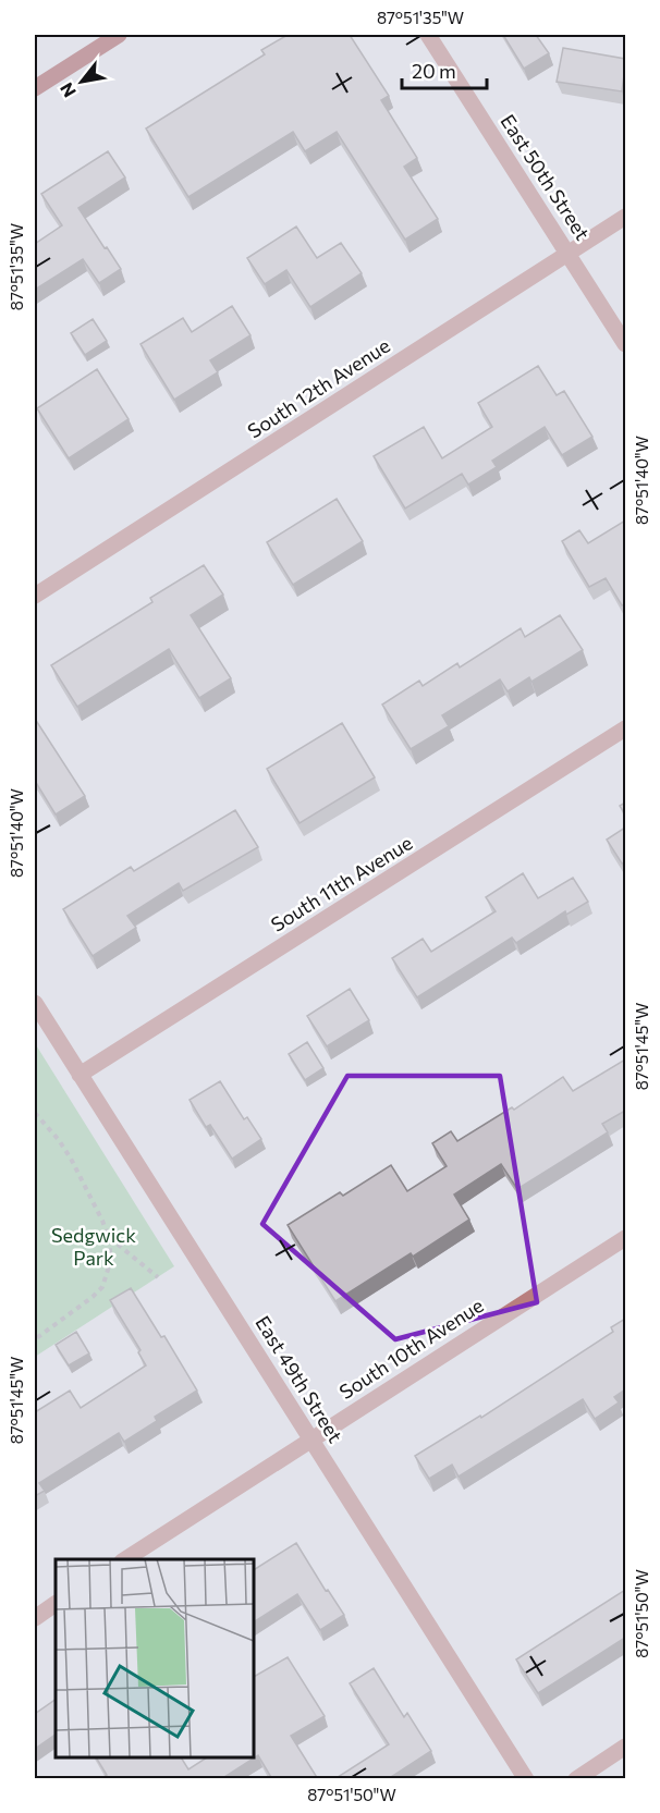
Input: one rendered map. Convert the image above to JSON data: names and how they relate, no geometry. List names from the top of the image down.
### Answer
{
  "streets": {
    "street": [
      "East 50th Street",
      "South 12th Avenue",
      "South 11th Avenue",
      "South 10th Avenue",
      "East 49th Street"
    ]
  },
  "crossings": [
    ["East 50th Street", "South 12th Avenue"],
    ["South 11th Avenue", "East 49th Street"],
    ["South 10th Avenue", "East 49th Street"]
  ],
  "parks": ["Sedgwick Park"],
  "scale_bar": "20 m",
  "north": "bottom left",
  "coordinates": [
    "87°51'35\"W",
    "87°51'40\"W",
    "87°51'45\"W",
    "87°51'50\"W"
  ]
}
